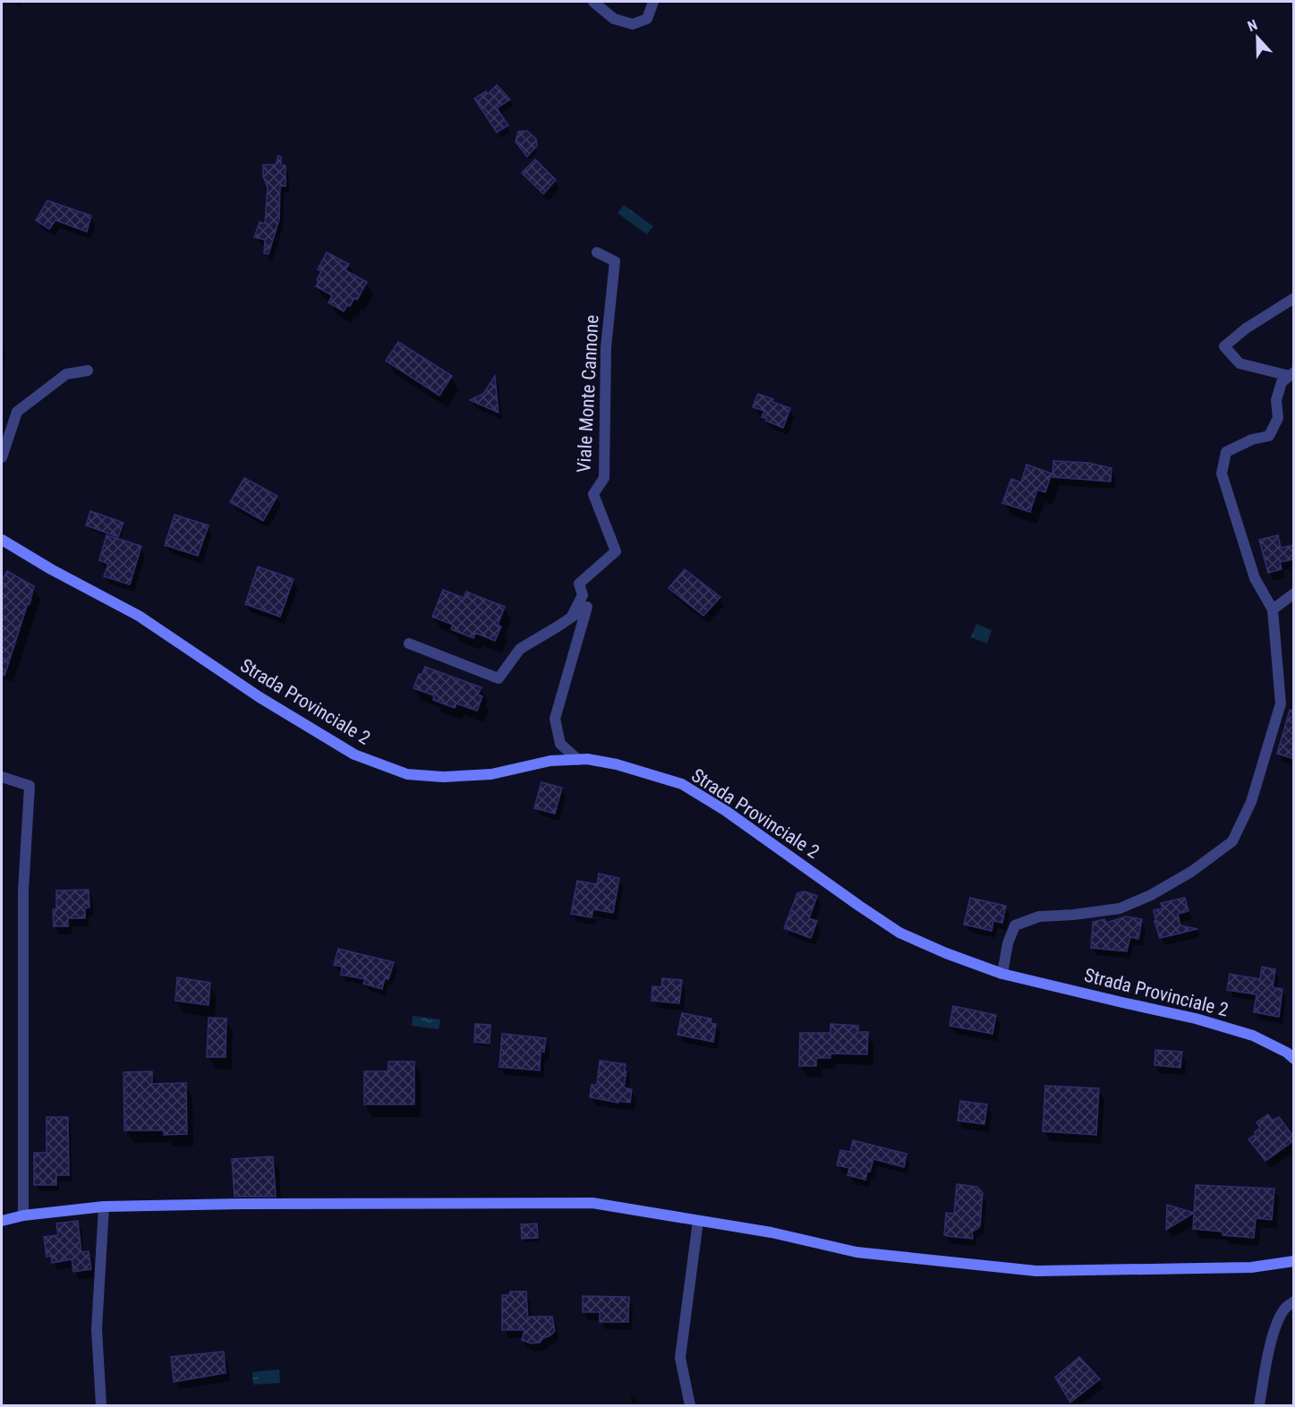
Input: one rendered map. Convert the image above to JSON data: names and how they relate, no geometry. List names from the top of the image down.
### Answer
{
  "streets": {
    "street": ["Viale Monte Cannone", "Strada Provinciale 2"]
  },
  "north": "top"
}
